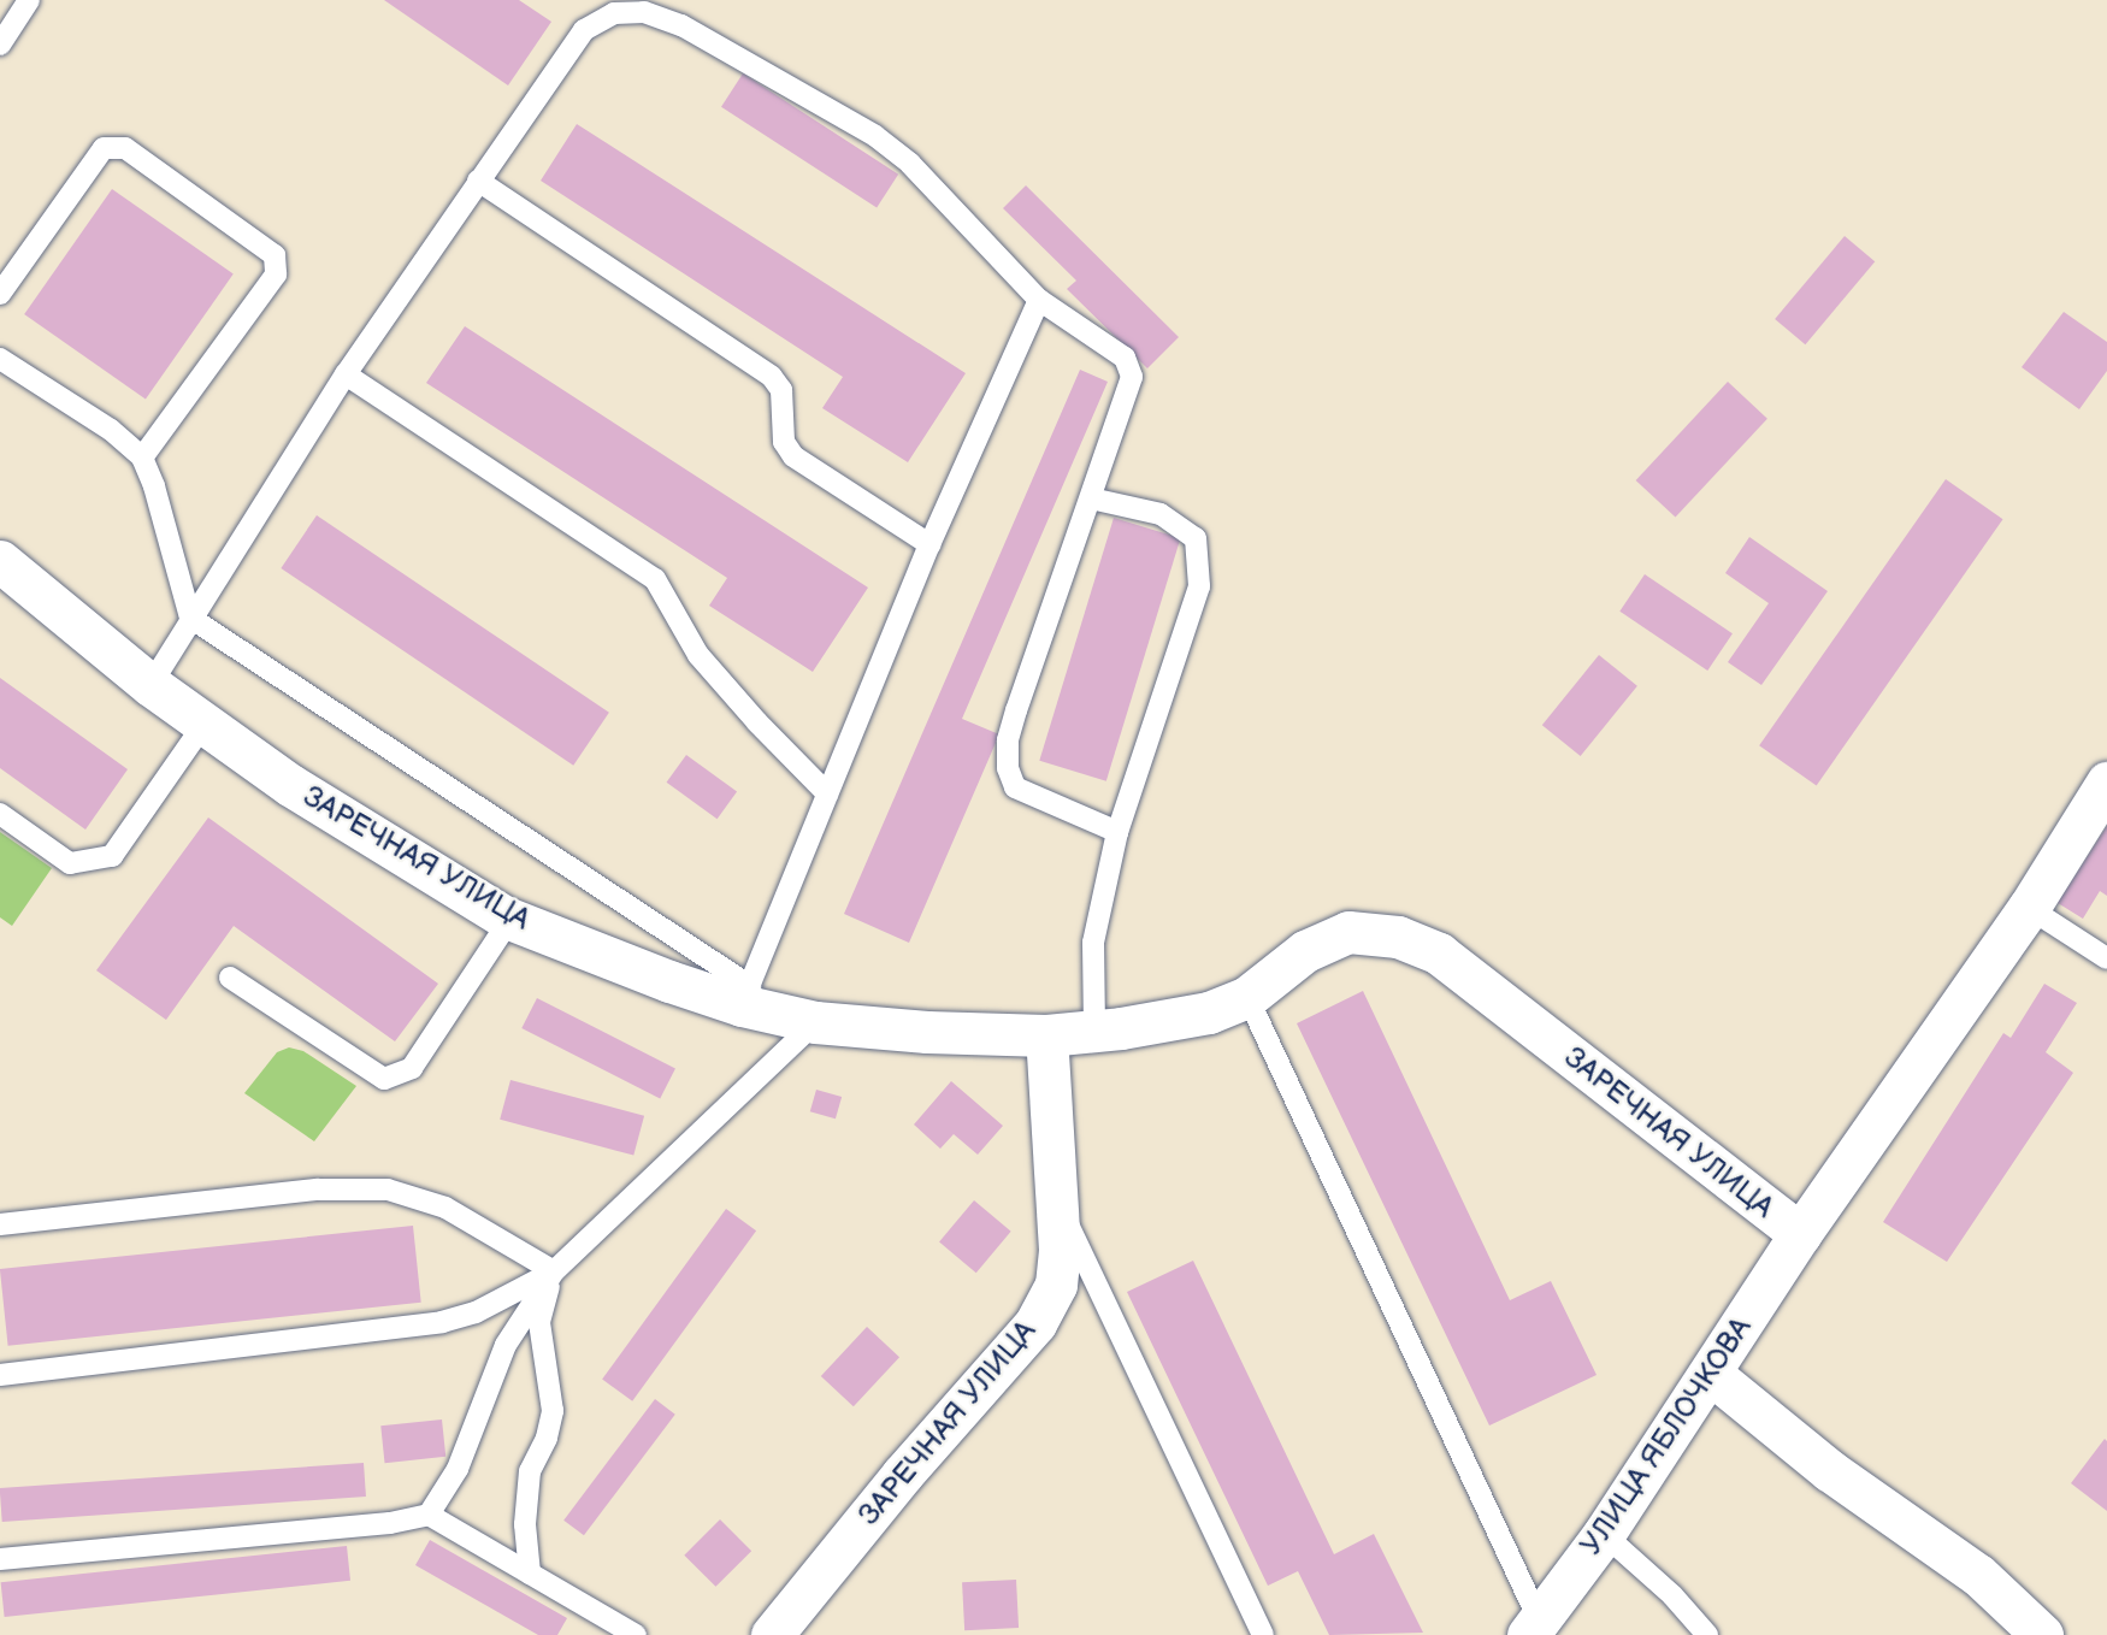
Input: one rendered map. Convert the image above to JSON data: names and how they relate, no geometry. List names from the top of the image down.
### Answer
{
  "streets": {
    "street": ["ЗАРЕЧНАЯ УЛИЦА", "УЛИЦА ЯБЛОЧКОВА"]
  },
  "crossings": [
    ["ЗАРЕЧНАЯ УЛИЦА", "УЛИЦА ЯБЛОЧКОВА"]
  ]
}
